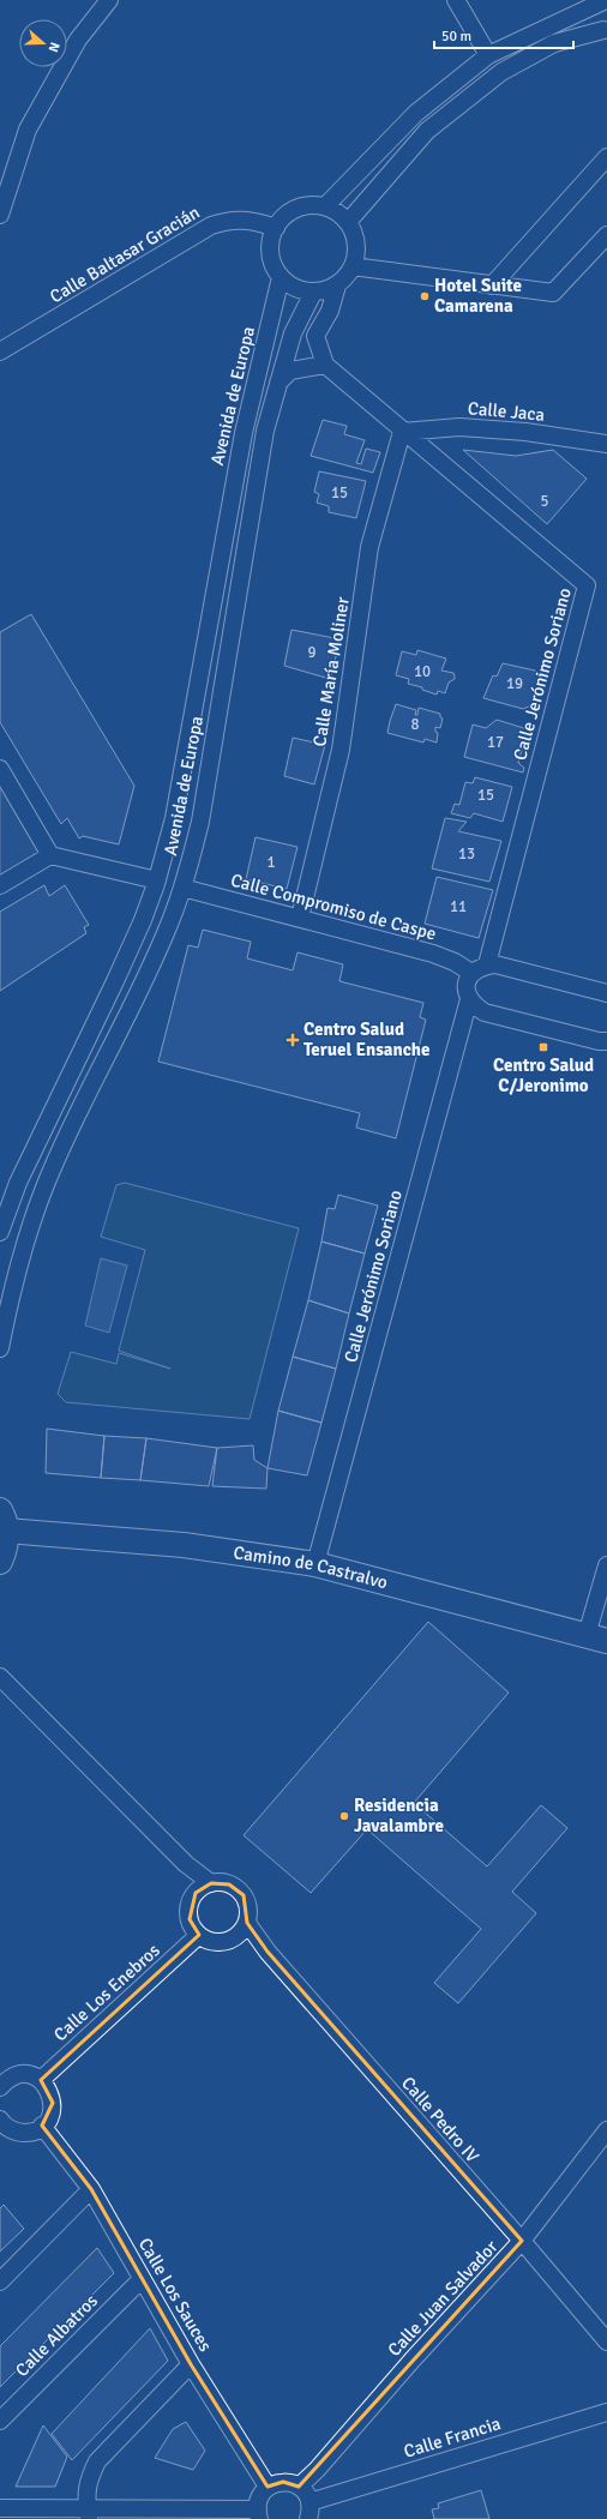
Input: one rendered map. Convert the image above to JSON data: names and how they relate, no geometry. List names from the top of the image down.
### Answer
{
  "streets": {
    "street": [
      "Calle Baltasar Gracián",
      "Avenida de Europa",
      "Calle Jaca",
      "Calle María Moliner",
      "Calle Jerónimo Soriano",
      "Calle Compromiso de Caspe",
      "Camino de Castralvo",
      "Calle Los Enebros",
      "Calle Pedro IV",
      "Calle Los Sauces",
      "Calle Juan Salvador",
      "Calle Albatros",
      "Calle Francia"
    ]
  },
  "crossings": [
    ["Calle Baltasar Gracián", "Avenida de Europa"],
    ["Avenida de Europa", "Calle Compromiso de Caspe"],
    ["Calle Jaca", "Calle María Moliner"],
    ["Calle Jaca", "Calle Jerónimo Soriano"],
    ["Calle María Moliner", "Calle Jerónimo Soriano"],
    ["Calle María Moliner", "Calle Compromiso de Caspe"],
    ["Calle Jerónimo Soriano", "Calle Compromiso de Caspe"],
    ["Calle Jerónimo Soriano", "Camino de Castralvo"],
    ["Calle Los Enebros", "Calle Pedro IV"],
    ["Calle Pedro IV", "Calle Juan Salvador"],
    ["Calle Los Sauces", "Calle Albatros"]
  ],
  "places": {
    "other": ["Hotel Suite Camarena", "Residencia Javalambre"],
    "health": ["Centro Salud Teruel Ensanche"],
    "transit": ["Centro Salud C/Jeronimo"]
  },
  "house_numbers": [
    "15",
    "5",
    "9",
    "10",
    "19",
    "8",
    "17",
    "15",
    "13",
    "1",
    "11"
  ],
  "scale_bar": "50 m",
  "north": "right"
}
